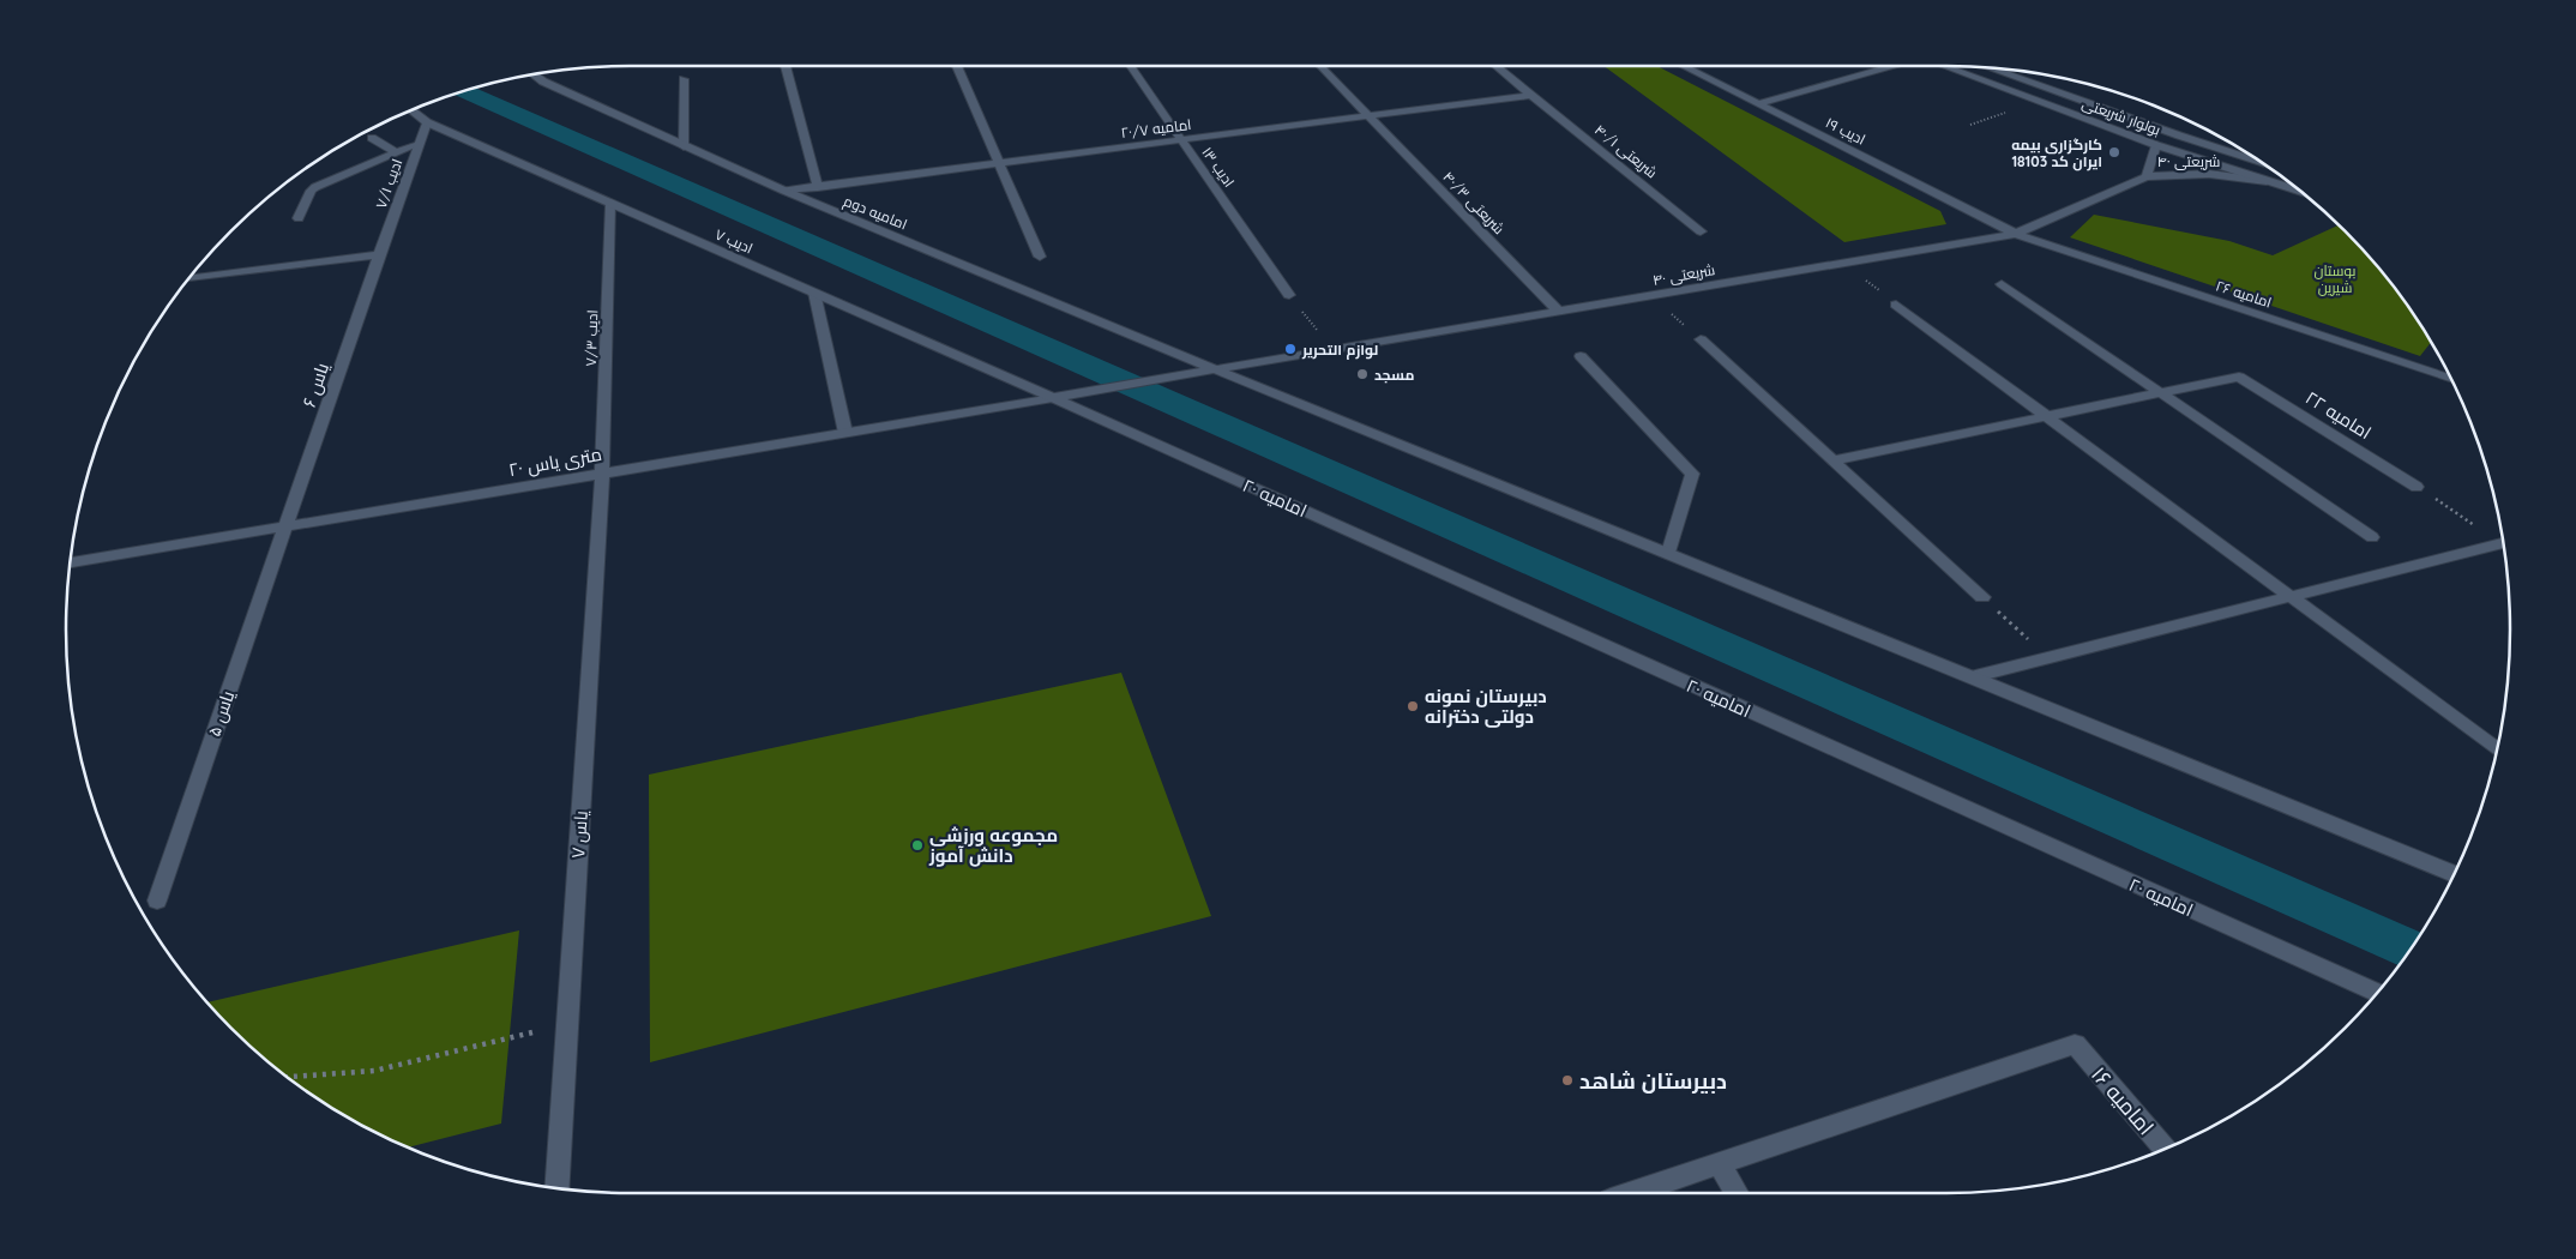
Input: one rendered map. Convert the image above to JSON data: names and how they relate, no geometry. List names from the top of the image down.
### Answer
{
  "streets": {
    "street": [
      "بولوار شریعتی",
      "امامیه ۲۰/۷",
      "ادیب ۱۹",
      "شریعتی ۴۰/۱",
      "شریعتی ۴۰",
      "ادیب ۱۳",
      "ادیب ۷/۱",
      "شریعتی ۴۰/۳",
      "امامیه دوم",
      "ادیب ۷",
      "امامیه ۲۶",
      "ادیب ۷/۳",
      "یاس ۶",
      "امامیه ۲۲",
      "۲۰ متری یاس",
      "امامیه ۲۰",
      "یاس ۵",
      "یاس ۷",
      "امامیه ۱۶"
    ]
  },
  "crossings": [
    ["بولوار شریعتی", "شریعتی ۴۰"],
    ["امامیه ۲۰/۷", "شریعتی ۴۰/۱"],
    ["امامیه ۲۰/۷", "ادیب ۱۳"],
    ["امامیه ۲۰/۷", "شریعتی ۴۰/۳"],
    ["امامیه ۲۰/۷", "امامیه دوم"],
    ["ادیب ۱۹", "شریعتی ۴۰"],
    ["ادیب ۱۹", "امامیه ۲۶"],
    ["شریعتی ۴۰", "شریعتی ۴۰/۳"],
    ["شریعتی ۴۰", "امامیه دوم"],
    ["شریعتی ۴۰", "ادیب ۷"],
    ["شریعتی ۴۰", "امامیه ۲۶"],
    ["شریعتی ۴۰", "۲۰ متری یاس"],
    ["شریعتی ۴۰", "امامیه ۲۰"],
    ["ادیب ۷/۱", "ادیب ۷"],
    ["ادیب ۷/۱", "یاس ۶"],
    ["ادیب ۷", "ادیب ۷/۳"],
    ["ادیب ۷", "۲۰ متری یاس"],
    ["ادیب ۷", "امامیه ۲۰"],
    ["ادیب ۷/۳", "۲۰ متری یاس"],
    ["ادیب ۷/۳", "یاس ۷"],
    ["یاس ۶", "۲۰ متری یاس"],
    ["یاس ۶", "یاس ۵"],
    ["۲۰ متری یاس", "امامیه ۲۰"],
    ["۲۰ متری یاس", "یاس ۵"],
    ["۲۰ متری یاس", "یاس ۷"]
  ],
  "parks": ["بوستان شیرین"],
  "places": [
    "کارگزاری بیمه ایران کد 18103",
    "لوازم التحریر",
    "مسجد",
    "دبیرستان نمونه دولتی دخترانه",
    "مجموعه ورزشی دانش آموز",
    "دبیرستان شاهد"
  ]
}
